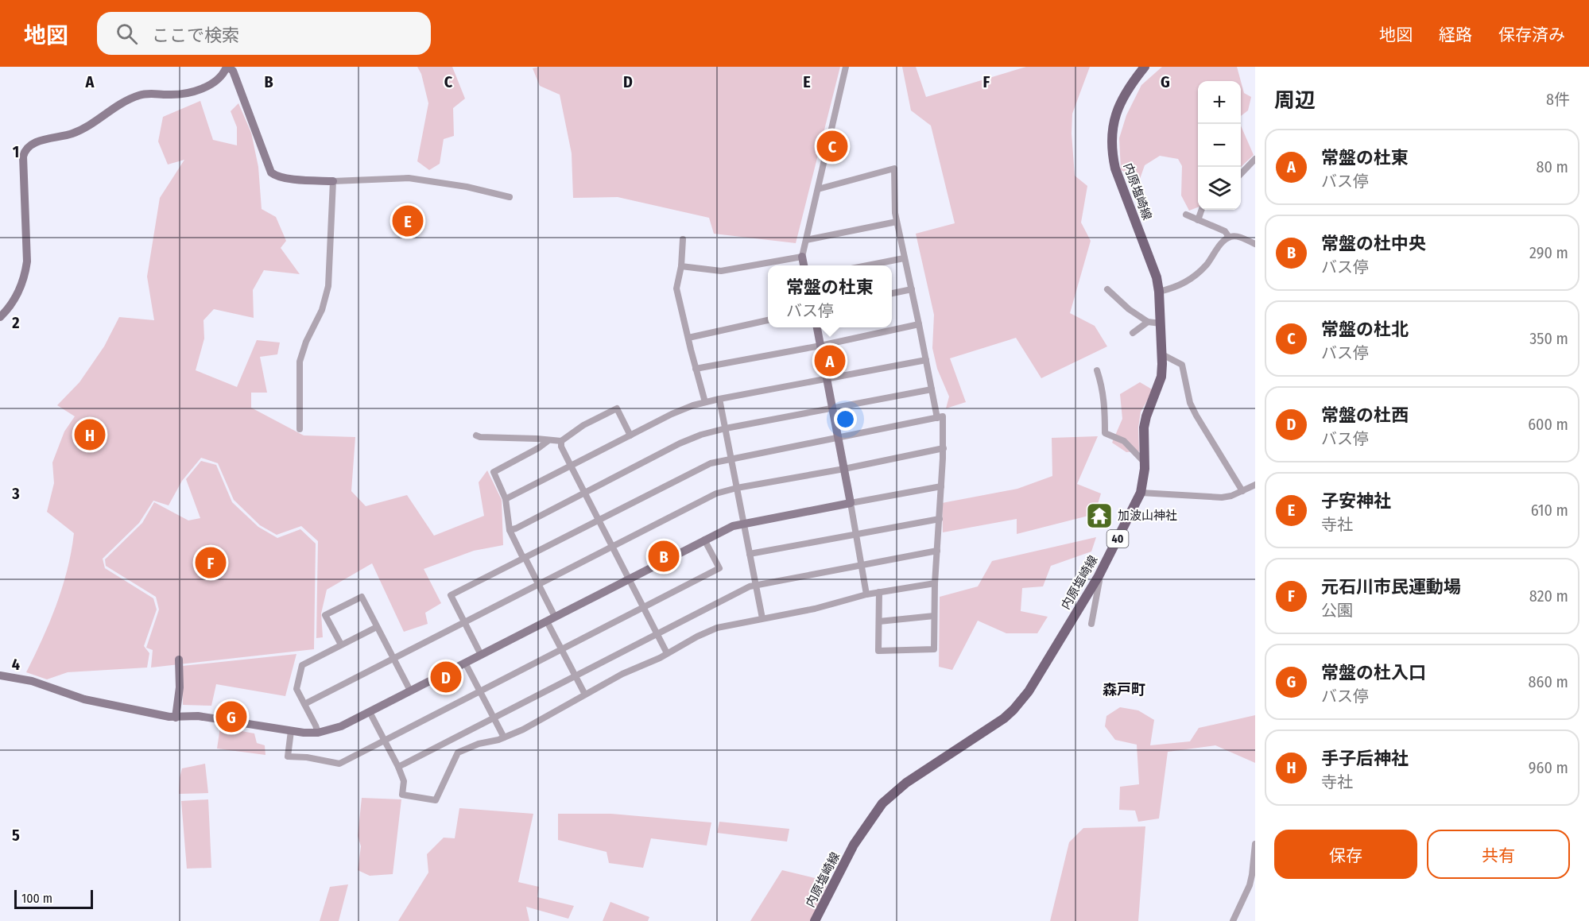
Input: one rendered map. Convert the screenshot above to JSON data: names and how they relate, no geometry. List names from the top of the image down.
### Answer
{
  "streets": {
    "main road": ["内原塩崎線", "40"]
  },
  "districts": ["森戸町"],
  "places": {
    "temple": ["加波山神社"]
  },
  "scale_bar": "100 m",
  "page": {
    "header": "地図",
    "search": "ここで検索",
    "nav": ["地図", "経路", "保存済み"],
    "heading": ["周辺", "8件"],
    "map_buttons": ["+", "−"],
    "pins": [
      "C",
      "E",
      "A",
      "H",
      "B",
      "F",
      "D",
      "G"
    ],
    "list": [
      {
        "mark": "A",
        "name": "常盤の杜東",
        "note": "バス停",
        "value": "80 m"
      },
      {
        "mark": "B",
        "name": "常盤の杜中央",
        "note": "バス停",
        "value": "290 m"
      },
      {
        "mark": "C",
        "name": "常盤の杜北",
        "note": "バス停",
        "value": "350 m"
      },
      {
        "mark": "D",
        "name": "常盤の杜西",
        "note": "バス停",
        "value": "600 m"
      },
      {
        "mark": "E",
        "name": "子安神社",
        "note": "寺社",
        "value": "610 m"
      },
      {
        "mark": "F",
        "name": "元石川市民運動場",
        "note": "公園",
        "value": "820 m"
      },
      {
        "mark": "G",
        "name": "常盤の杜入口",
        "note": "バス停",
        "value": "860 m"
      },
      {
        "mark": "H",
        "name": "手子后神社",
        "note": "寺社",
        "value": "960 m"
      }
    ],
    "popup": ["常盤の杜東", "バス停"],
    "buttons": ["保存", "共有"],
    "scale": "100 m"
  },
  "grid": {
    "columns": [
      "A",
      "B",
      "C",
      "D",
      "E",
      "F",
      "G"
    ],
    "rows": [
      "1",
      "2",
      "3",
      "4",
      "5"
    ]
  }
}
